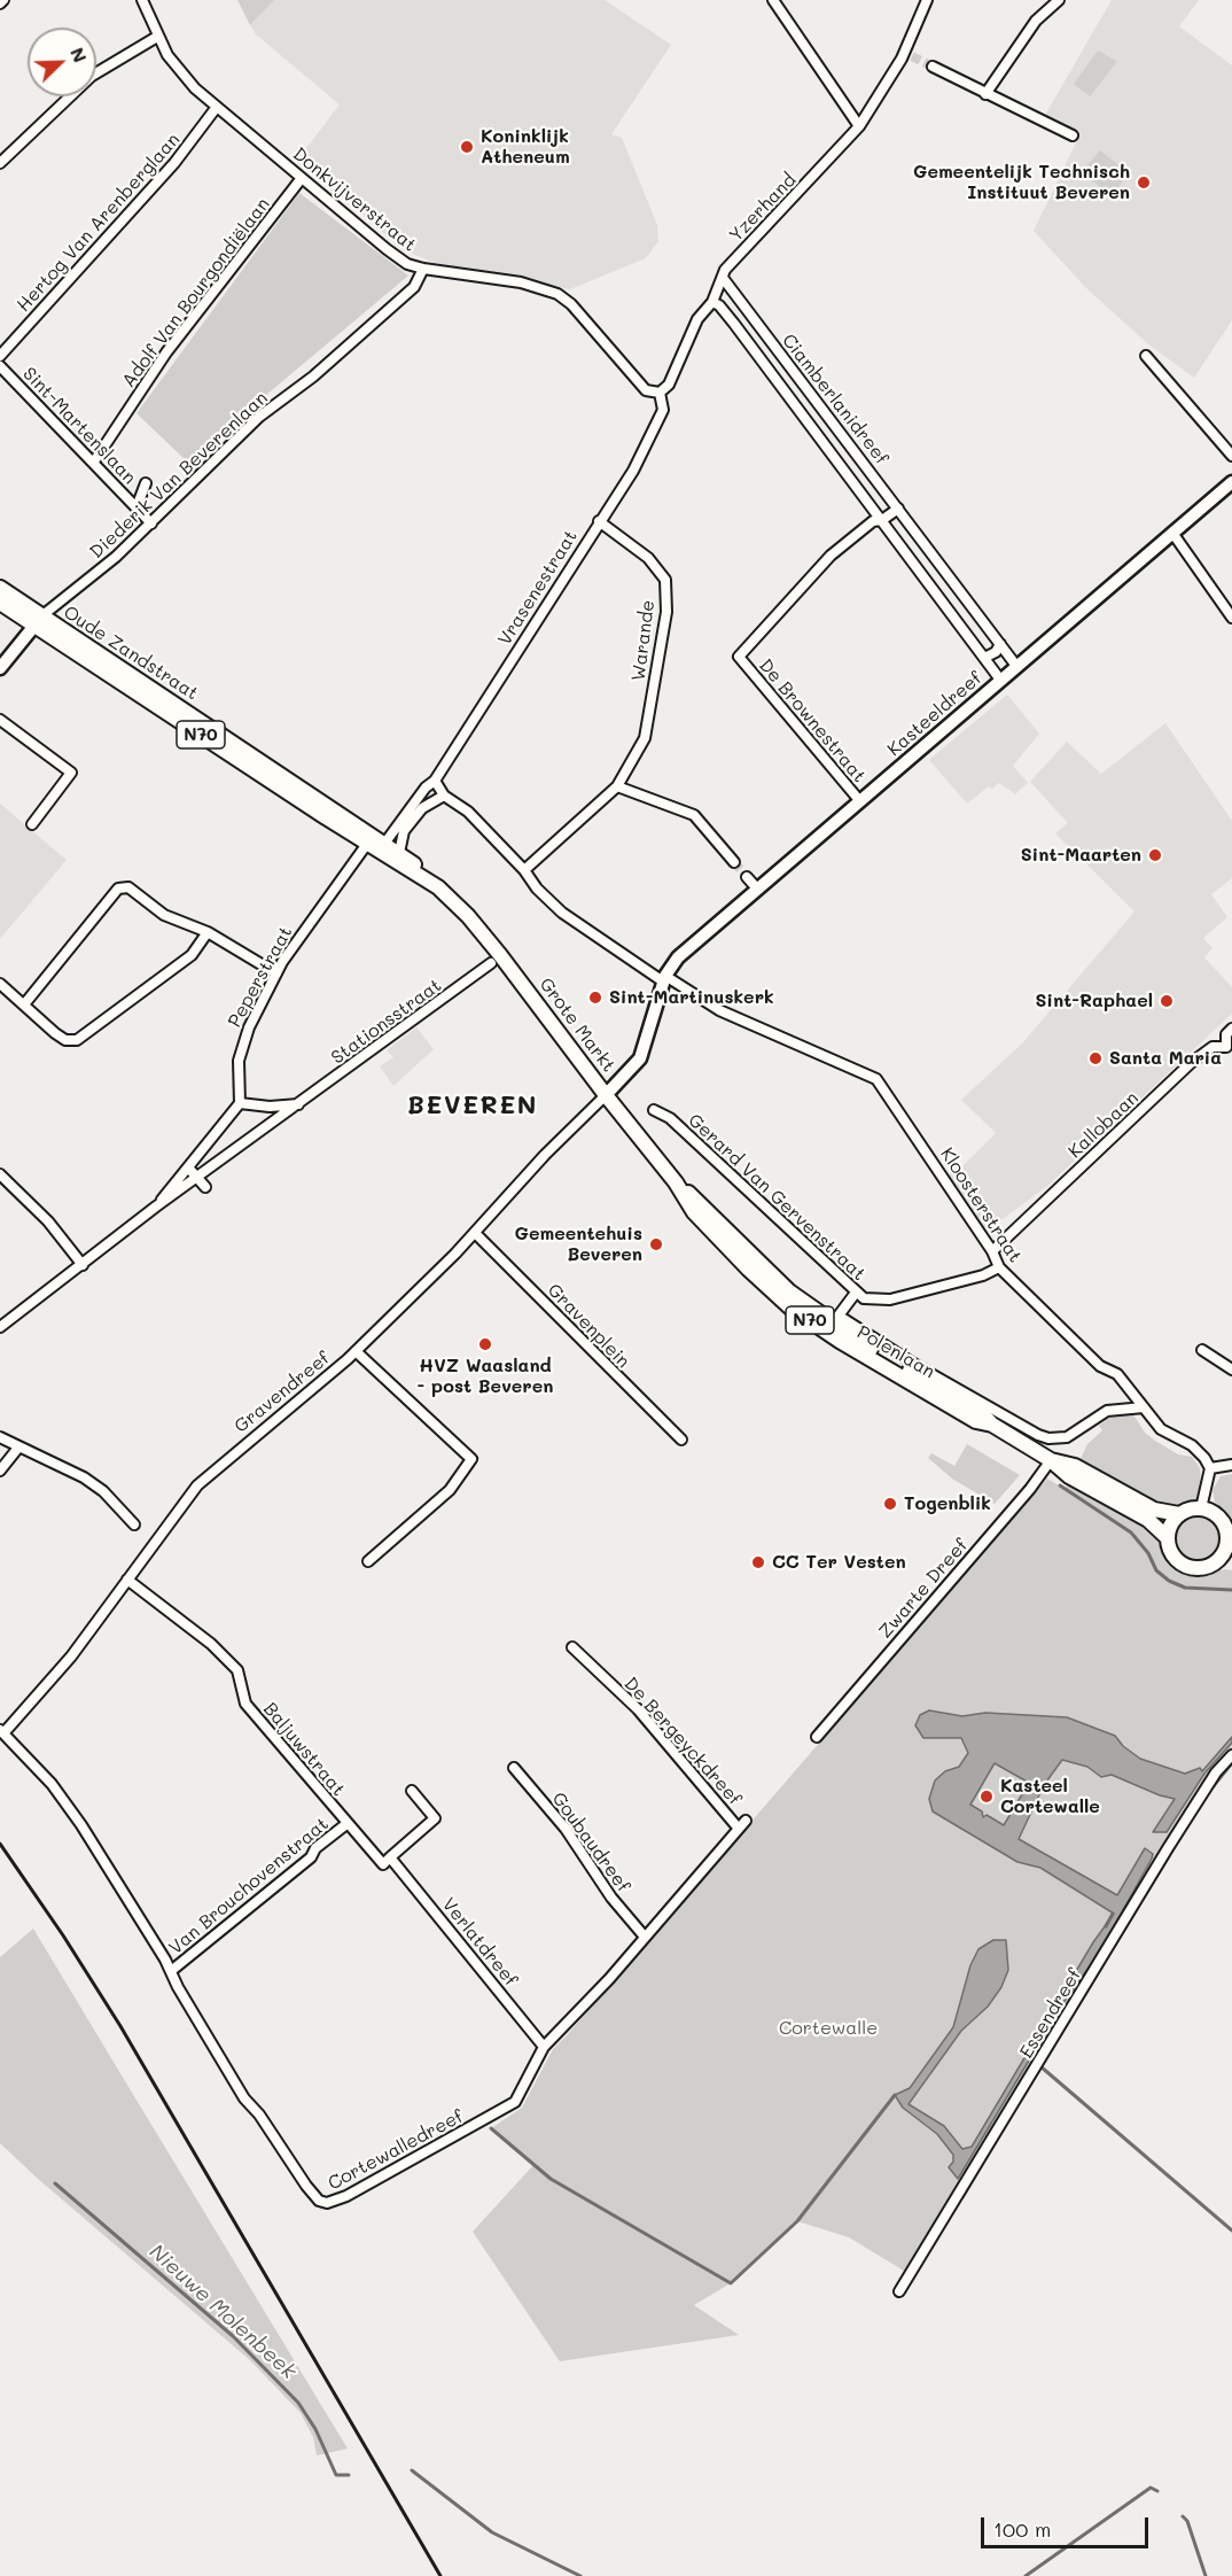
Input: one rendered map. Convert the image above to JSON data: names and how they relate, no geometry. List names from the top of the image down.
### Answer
{
  "streets": {
    "main road": [
      "Oude Zandstraat",
      "N70",
      "Grote Markt",
      "Polenlaan"
    ],
    "street": [
      "Donkvijverstraat",
      "Yzerhand",
      "Hertog Van Arenberglaan",
      "Adolf Van Bourgondiëlaan",
      "Ciamberlanidreef",
      "Sint-Martenslaan",
      "Diederik Van Beverenlaan",
      "Vrasenestraat",
      "Warande",
      "Kasteeldreef",
      "De Brownestraat",
      "Peperstraat",
      "Stationsstraat",
      "Kallobaan",
      "Gerard Van Gervenstraat",
      "Kloosterstraat",
      "Gravenplein",
      "Gravendreef",
      "Zwarte Dreef",
      "De Bergeyckdreef",
      "Baljuwstraat",
      "Goubaudreef",
      "Van Brouchovenstraat",
      "Verlatdreef",
      "Essendreef",
      "Cortewalledreef"
    ]
  },
  "crossings": [
    ["Donkvijverstraat", "Yzerhand"],
    ["Donkvijverstraat", "Hertog Van Arenberglaan"],
    ["Donkvijverstraat", "Adolf Van Bourgondiëlaan"],
    ["Donkvijverstraat", "Diederik Van Beverenlaan"],
    ["Donkvijverstraat", "Vrasenestraat"],
    ["Yzerhand", "Ciamberlanidreef"],
    ["Yzerhand", "Vrasenestraat"],
    ["Adolf Van Bourgondiëlaan", "Sint-Martenslaan"],
    ["Ciamberlanidreef", "Kasteeldreef"],
    ["Ciamberlanidreef", "De Brownestraat"],
    ["Sint-Martenslaan", "Diederik Van Beverenlaan"],
    ["Diederik Van Beverenlaan", "Oude Zandstraat"],
    ["Vrasenestraat", "Warande"],
    ["Oude Zandstraat", "Peperstraat"],
    ["Oude Zandstraat", "Grote Markt"],
    ["Kasteeldreef", "De Brownestraat"],
    ["Kasteeldreef", "Grote Markt"],
    ["Kasteeldreef", "Kloosterstraat"],
    ["N70", "Polenlaan"],
    ["N70", "Zwarte Dreef"],
    ["Peperstraat", "Stationsstraat"],
    ["Peperstraat", "Grote Markt"],
    ["Grote Markt", "Kloosterstraat"],
    ["Grote Markt", "Polenlaan"],
    ["Grote Markt", "Gravendreef"],
    ["Kallobaan", "Kloosterstraat"],
    ["Gerard Van Gervenstraat", "Kloosterstraat"],
    ["Gerard Van Gervenstraat", "Polenlaan"],
    ["Kloosterstraat", "Polenlaan"],
    ["Gravenplein", "Gravendreef"],
    ["Polenlaan", "Gravendreef"],
    ["Polenlaan", "Zwarte Dreef"],
    ["Gravendreef", "Baljuwstraat"],
    ["Gravendreef", "Cortewalledreef"],
    ["De Bergeyckdreef", "Cortewalledreef"],
    ["Baljuwstraat", "Van Brouchovenstraat"],
    ["Baljuwstraat", "Verlatdreef"],
    ["Goubaudreef", "Cortewalledreef"],
    ["Van Brouchovenstraat", "Verlatdreef"],
    ["Van Brouchovenstraat", "Cortewalledreef"],
    ["Verlatdreef", "Cortewalledreef"]
  ],
  "districts": ["BEVEREN"],
  "water": ["Nieuwe Molenbeek"],
  "parks": ["Cortewalle"],
  "places": [
    "Koninklijk Atheneum",
    "Gemeentelijk Technisch Instituut Beveren",
    "Sint-Maarten",
    "Sint-Martinuskerk",
    "Sint-Raphael",
    "Santa Maria",
    "Gemeentehuis Beveren",
    "HVZ Waasland - post Beveren",
    "Togenblik",
    "CC Ter Vesten",
    "Kasteel Cortewalle"
  ],
  "scale_bar": "100 m",
  "north": "top right"
}
